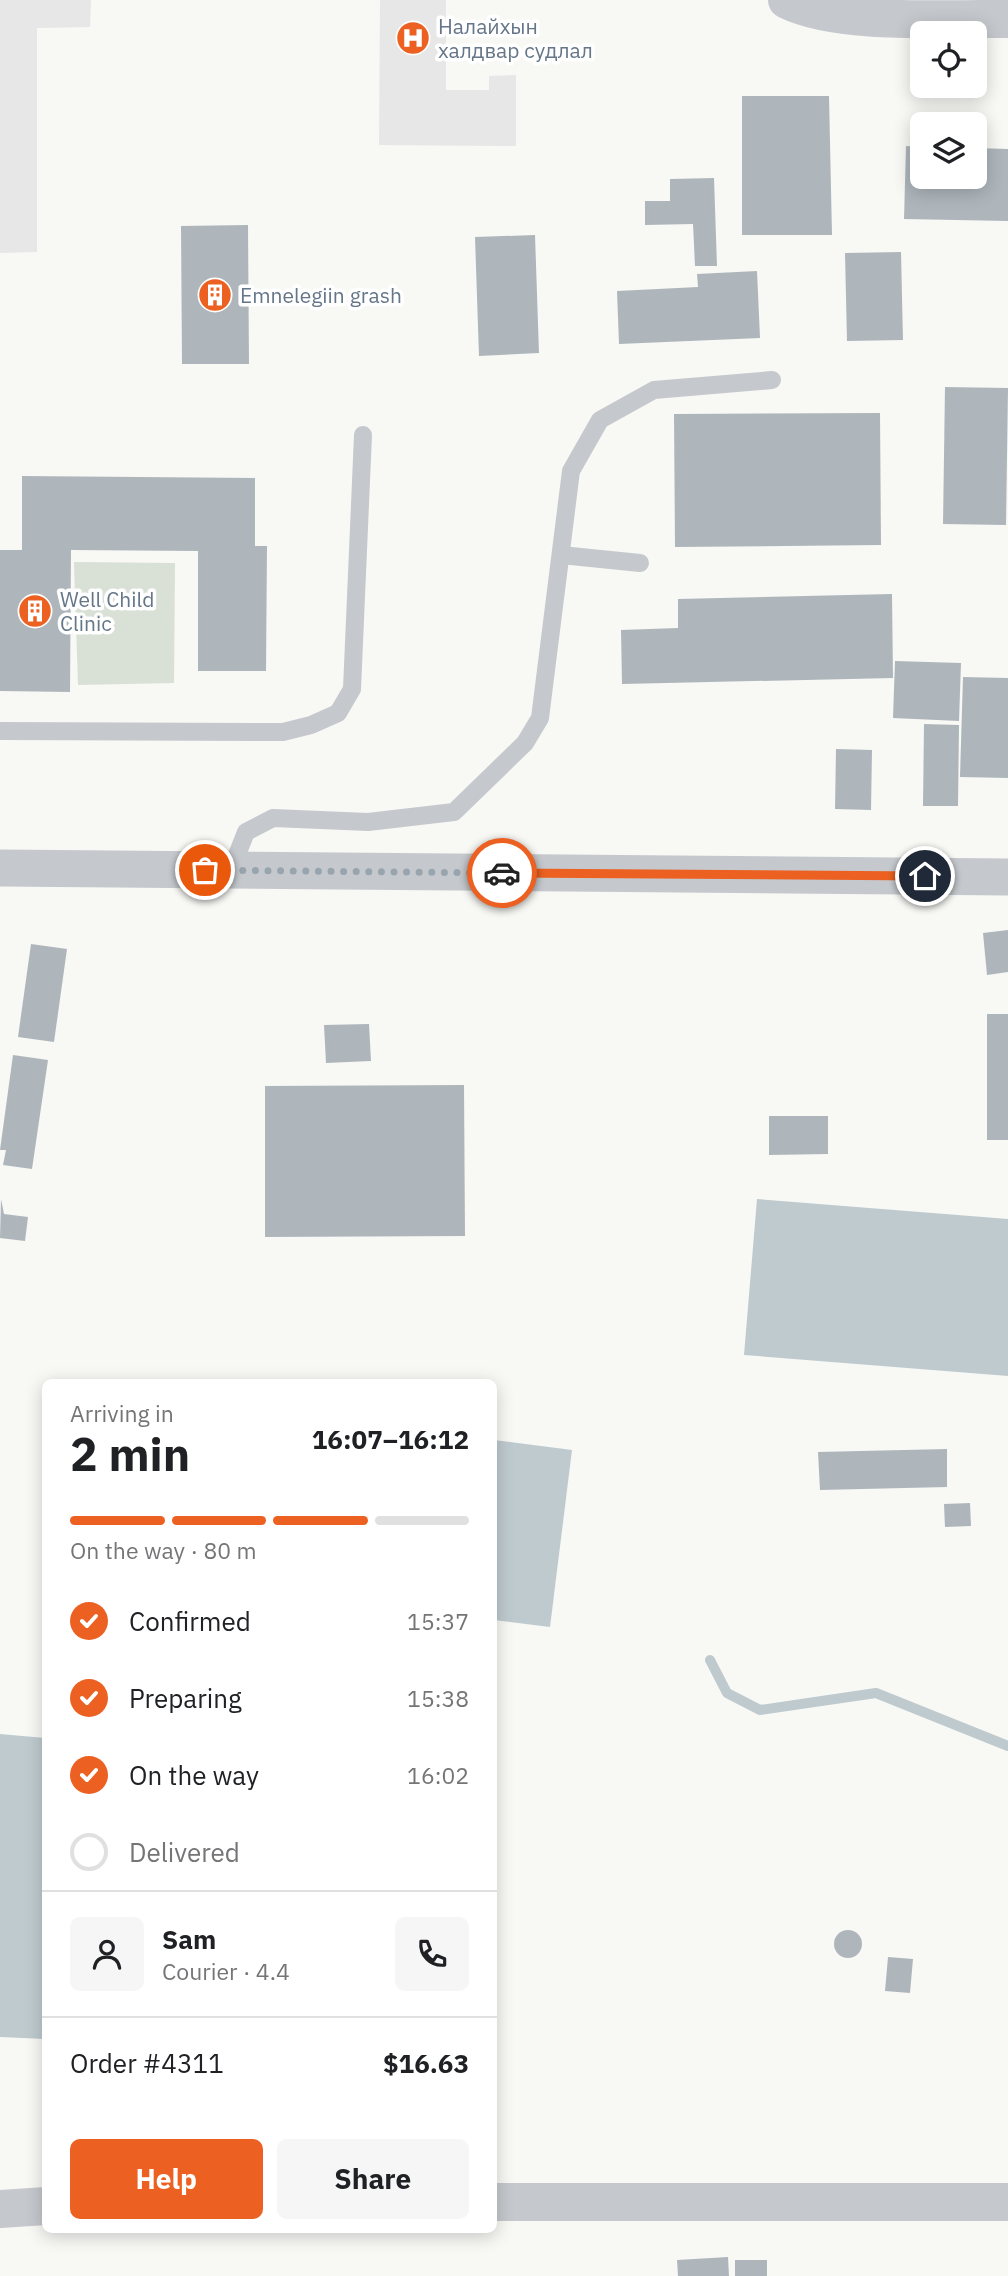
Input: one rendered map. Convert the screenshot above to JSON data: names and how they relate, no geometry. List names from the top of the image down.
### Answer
{
  "places": {
    "hospital": ["Налайхын халдвар судлал"],
    "building": ["Emnelegiin grash", "Well Child Clinic"]
  },
  "page": {
    "heading": ["2 min", "Arriving in", "16:07–16:12"],
    "panel": [
      "Sam",
      "Courier · 4.4",
      "Order #4311",
      "$16.63"
    ],
    "bar": "On the way · 80 m",
    "list": [
      ["Confirmed", "15:37"],
      ["Preparing", "15:38"],
      ["On the way", "16:02"],
      "Delivered"
    ],
    "buttons": ["Help", "Share"]
  }
}
